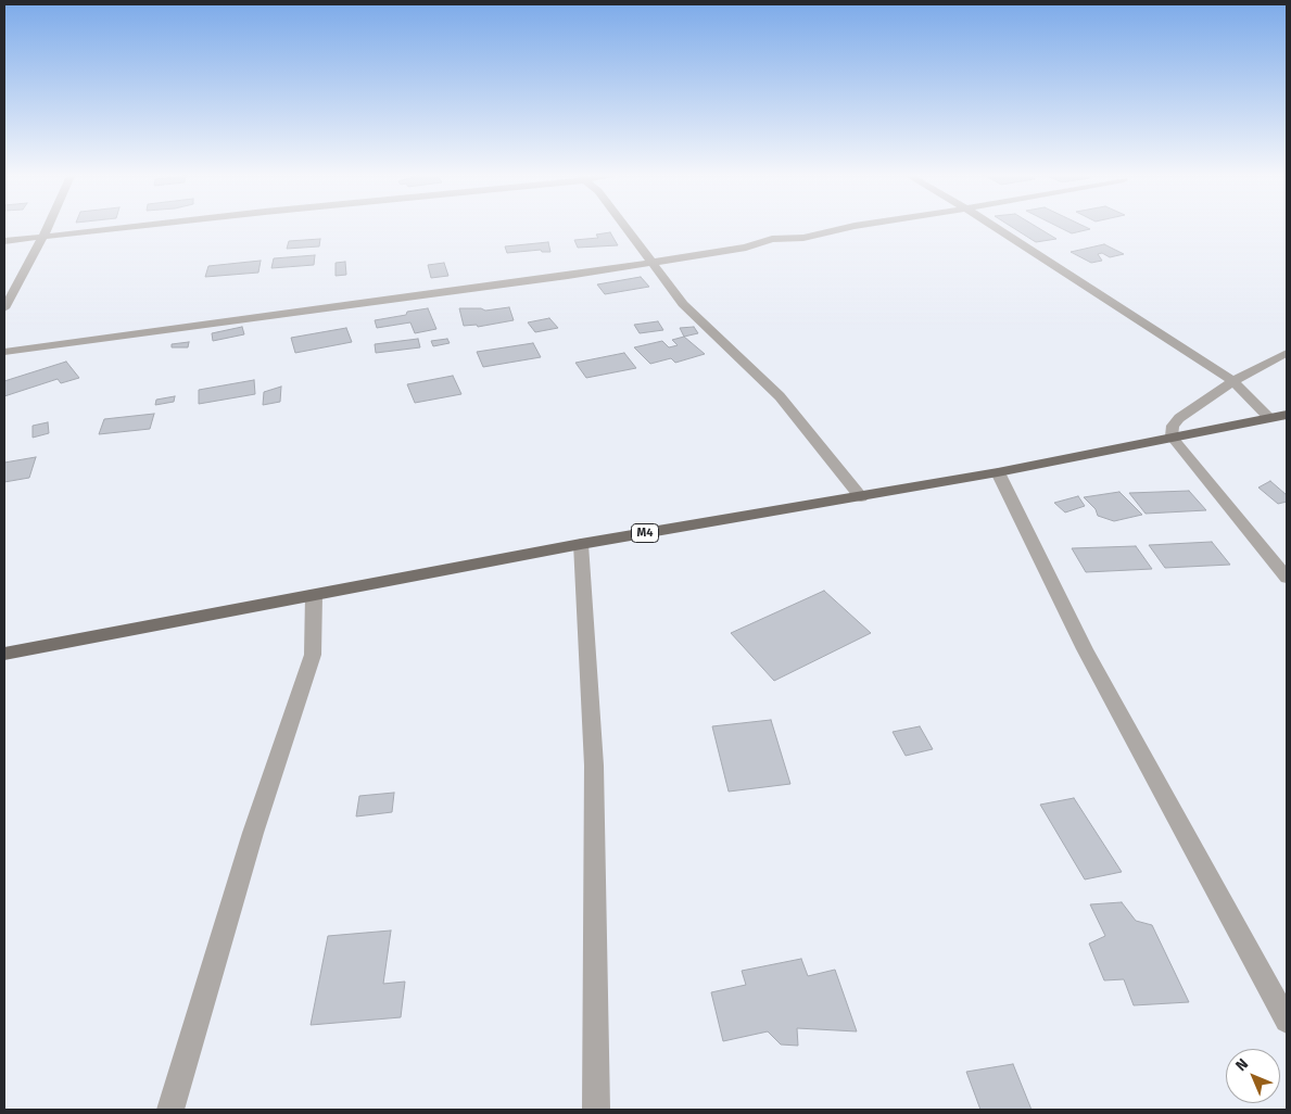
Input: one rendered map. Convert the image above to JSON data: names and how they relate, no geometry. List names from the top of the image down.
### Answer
{
  "streets": {
    "main road": ["M4"]
  },
  "north": "top left"
}
